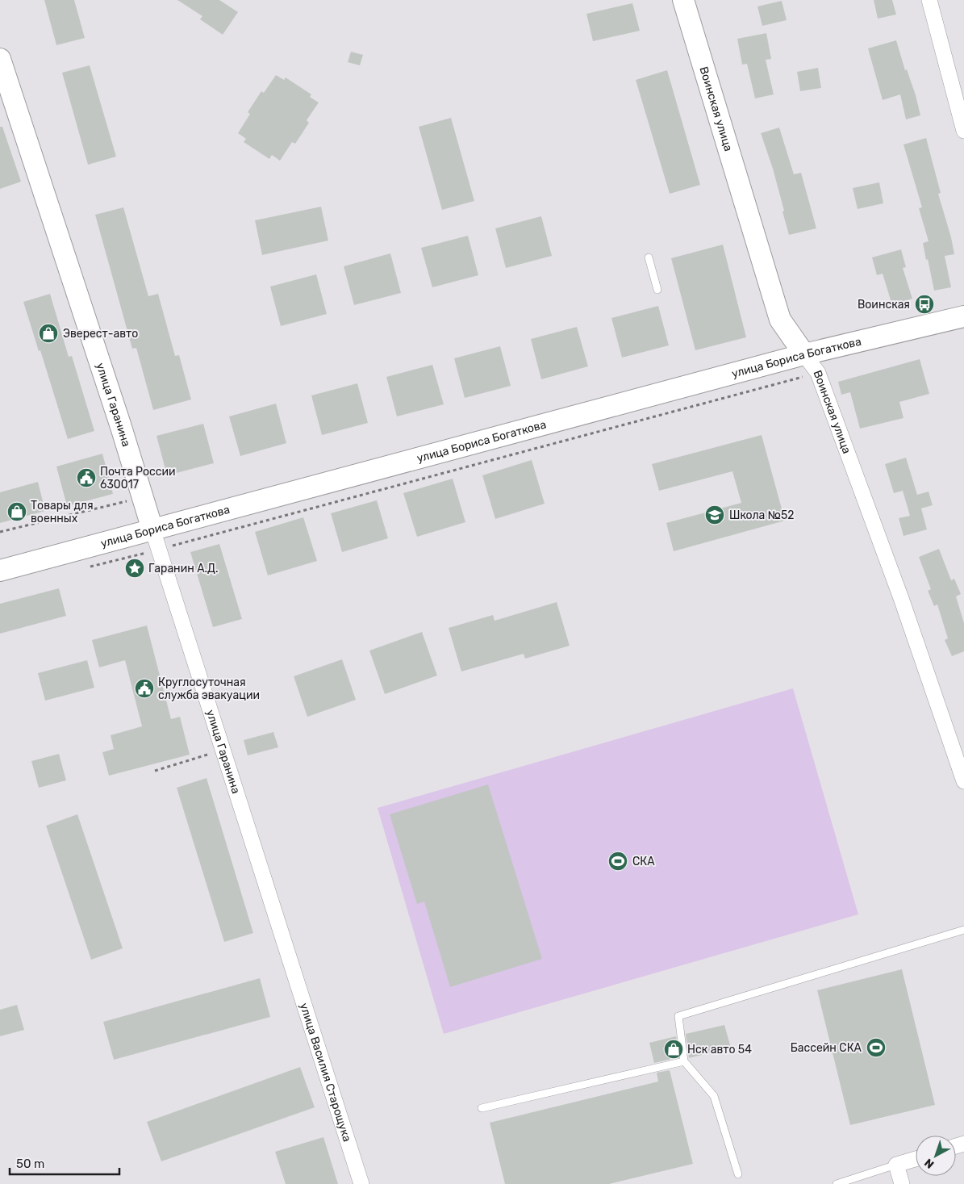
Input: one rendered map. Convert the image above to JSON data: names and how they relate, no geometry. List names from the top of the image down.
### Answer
{
  "streets": {
    "main road": ["Воинская улица", "улица Бориса Богаткова", "улица Гаранина"],
    "street": ["улица Василия Старощука"]
  },
  "crossings": [
    ["Воинская улица", "улица Бориса Богаткова"],
    ["улица Бориса Богаткова", "улица Гаранина"],
    ["улица Гаранина", "улица Василия Старощука"]
  ],
  "places": {
    "bus stop": ["Воинская"],
    "shop": ["Эверест-авто", "Товары для военных", "Нск авто 54"],
    "public building": ["Почта России 630017", "Круглосуточная служба эвакуации"],
    "school or university": ["Школа №52"],
    "place": ["Гаранин А.Д."],
    "sports": ["СКА", "Бассейн СКА"]
  },
  "scale_bar": "50 m",
  "north": "bottom left"
}
